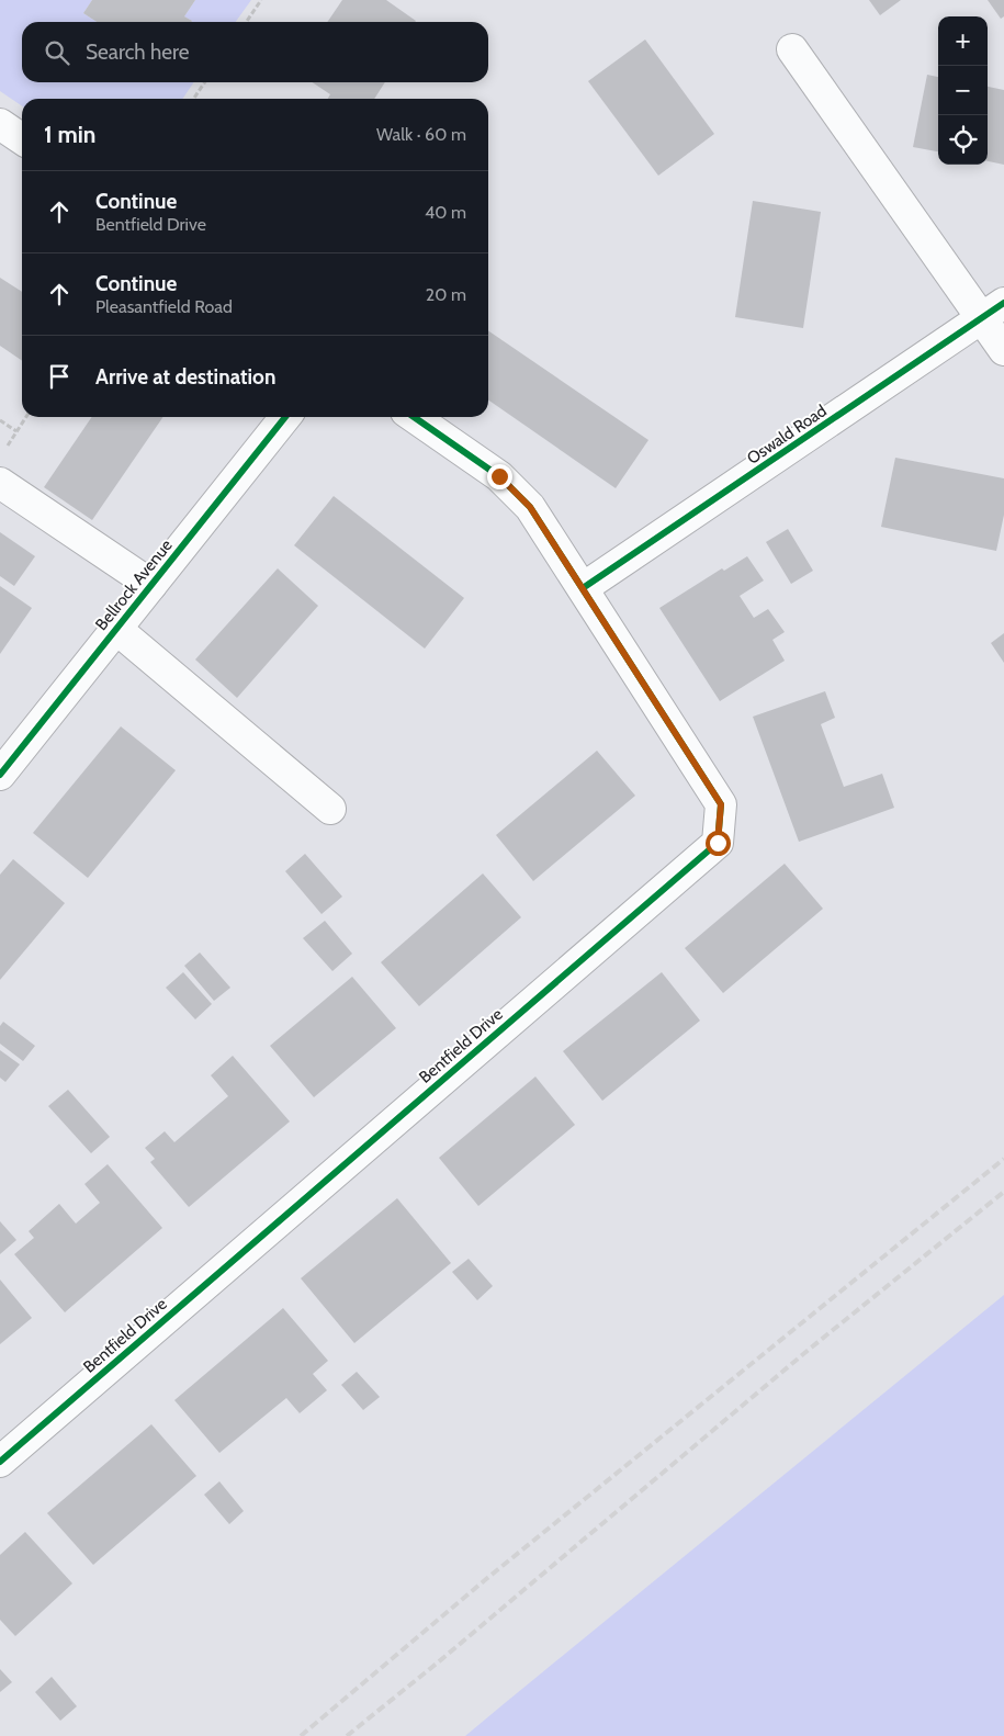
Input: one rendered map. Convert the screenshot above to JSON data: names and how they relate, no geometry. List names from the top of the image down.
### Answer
{
  "streets": {
    "street": ["Oswald Road", "Bellrock Avenue", "Bentfield Drive"]
  },
  "crossings": [
    ["Oswald Road", "Bentfield Drive"]
  ],
  "page": {
    "map_buttons": ["+", "−"],
    "search": "Search here",
    "heading": ["1 min", "Walk · 60 m"],
    "list": [
      ["Continue", "Bentfield Drive", "40 m"],
      ["Continue", "Pleasantfield Road", "20 m"],
      "Arrive at destination"
    ]
  }
}
